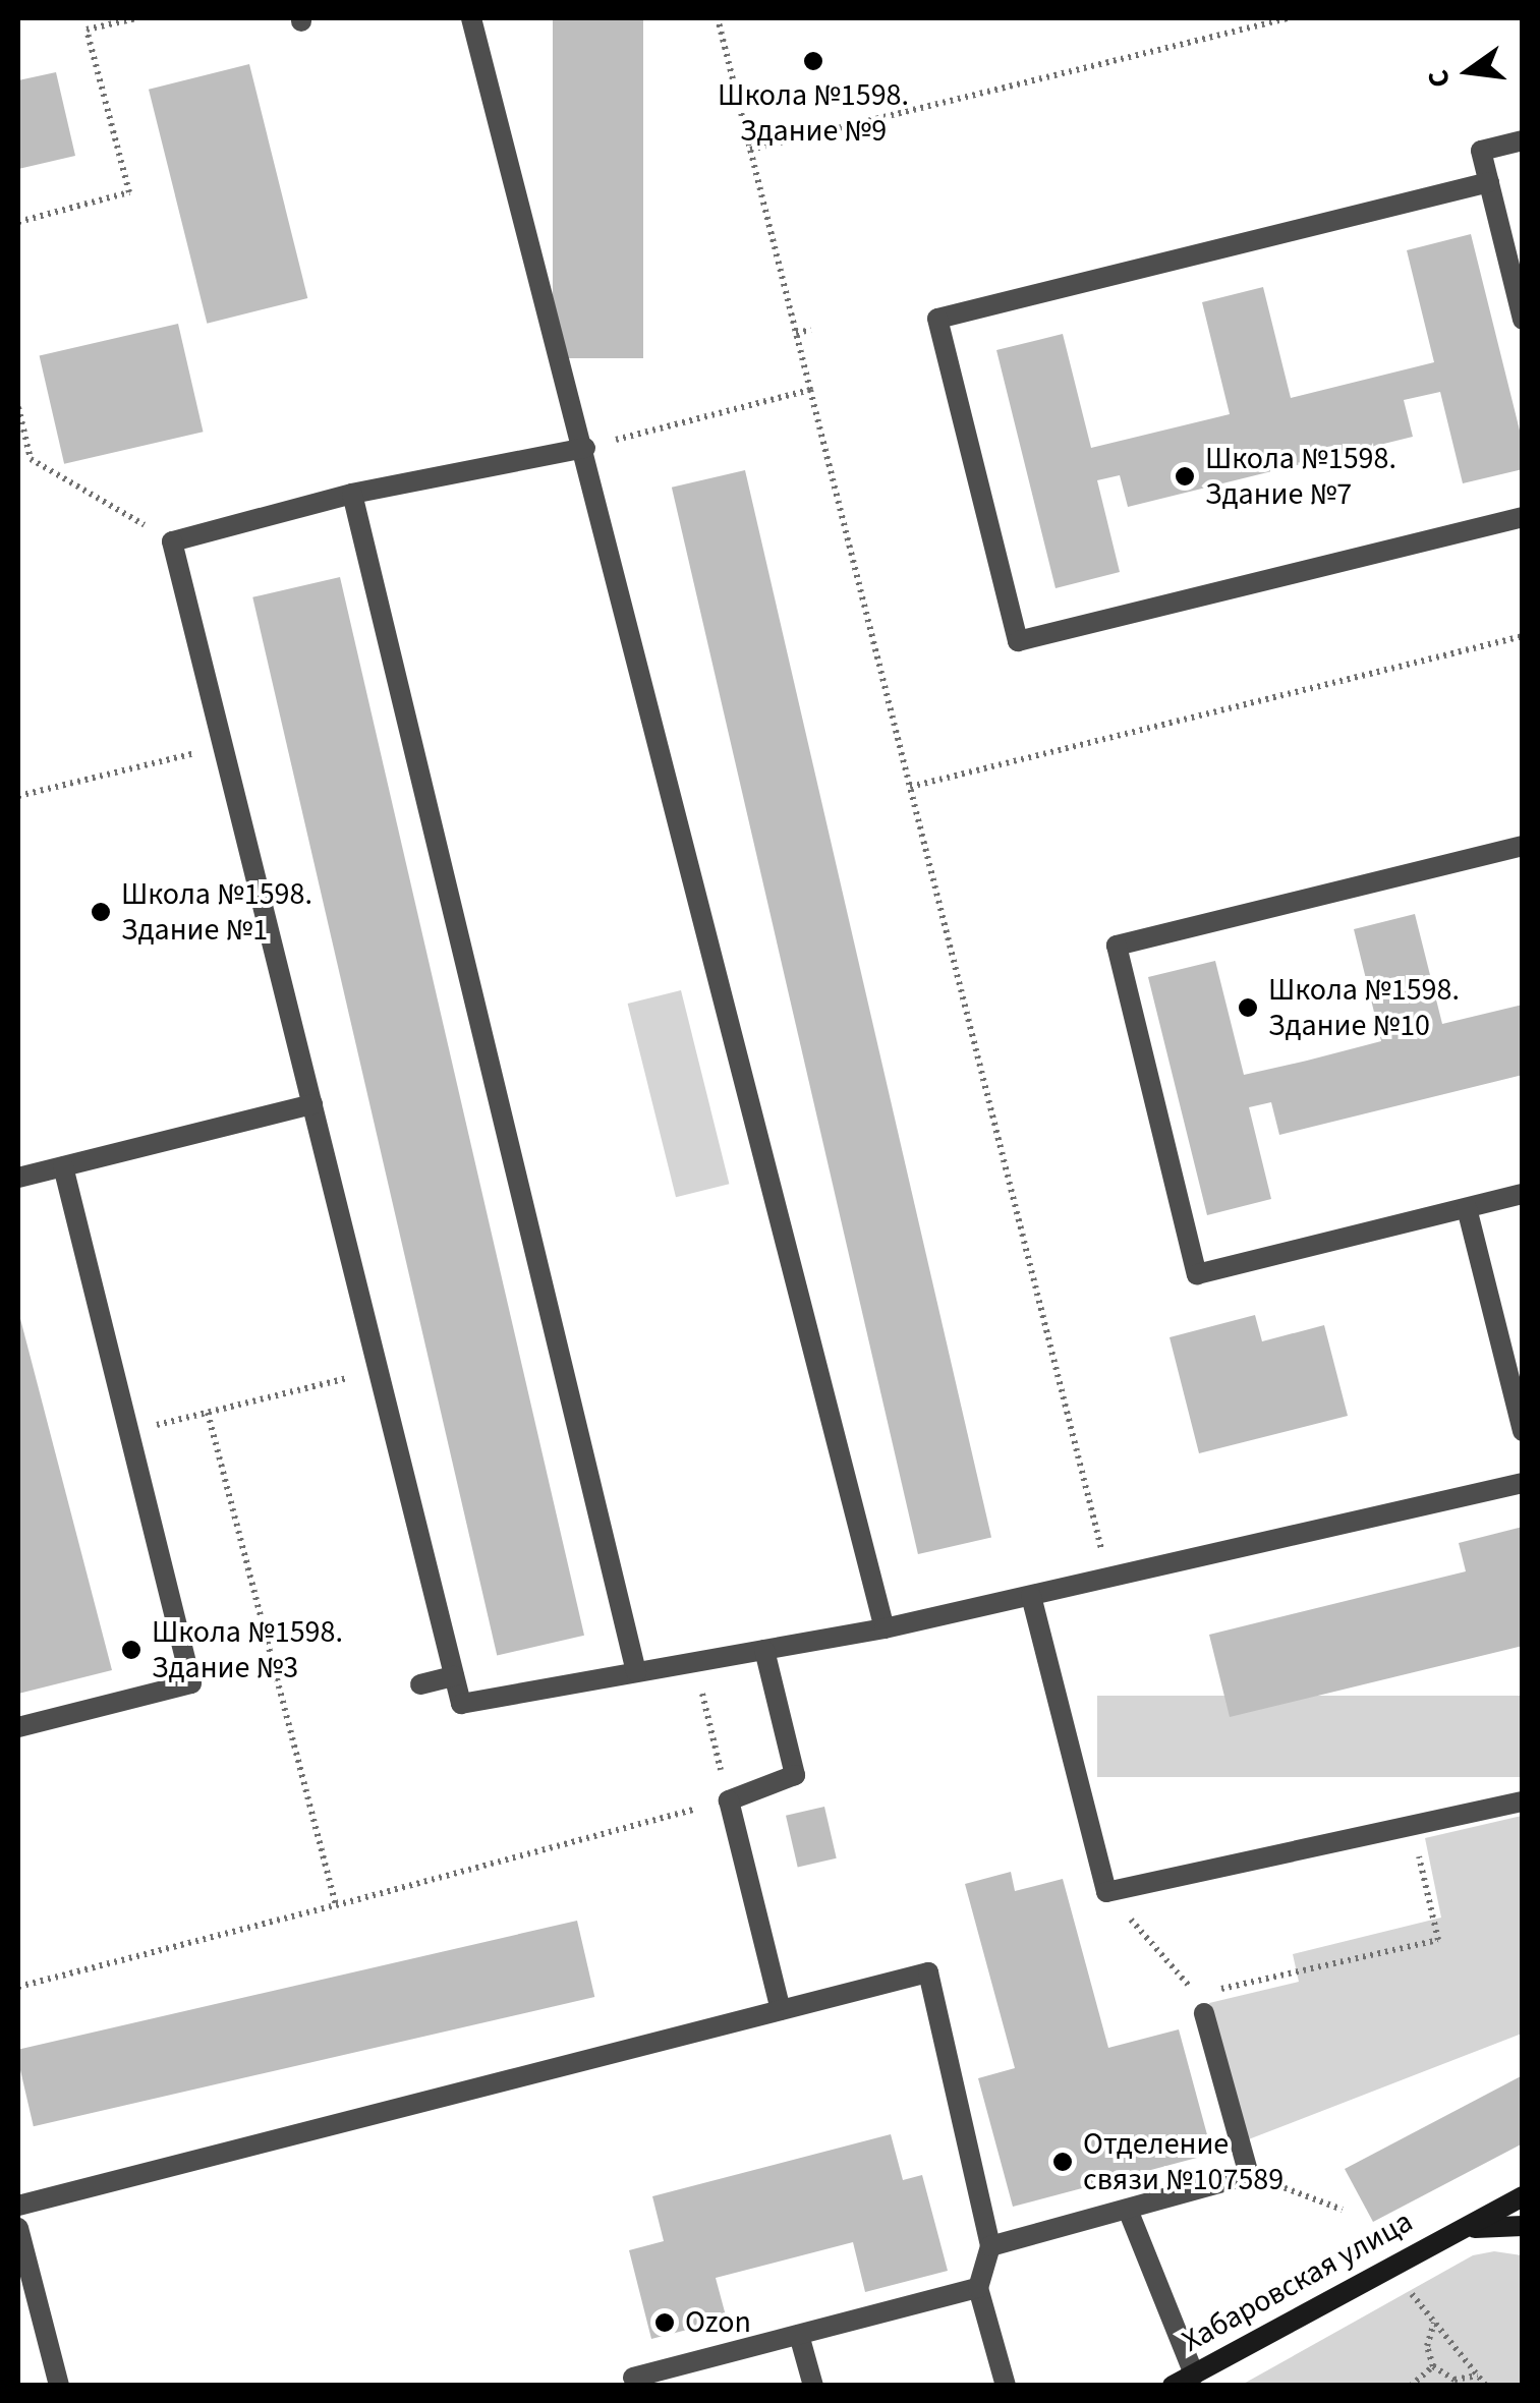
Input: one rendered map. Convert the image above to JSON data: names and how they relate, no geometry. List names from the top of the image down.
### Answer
{
  "streets": {
    "main road": ["Хабаровская улица"]
  },
  "places": [
    "Школа №1598. Здание №9",
    "Школа №1598. Здание №7",
    "Школа №1598. Здание №1",
    "Школа №1598. Здание №10",
    "Школа №1598. Здание №3",
    "Отделение связи №107589",
    "Ozon"
  ],
  "north": "left"
}
